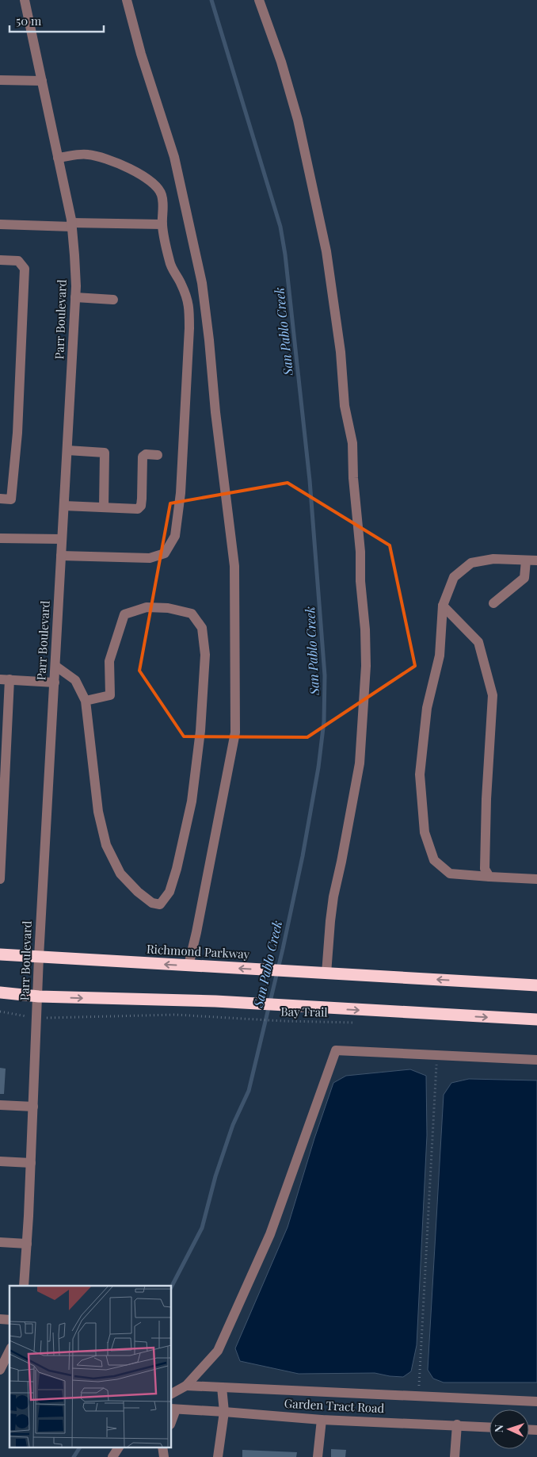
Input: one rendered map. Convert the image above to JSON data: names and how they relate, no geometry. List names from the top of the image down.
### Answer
{
  "streets": {
    "highway": ["Richmond Parkway"],
    "street": ["Parr Boulevard", "Garden Tract Road"],
    "path": ["Bay Trail"]
  },
  "crossings": [
    ["Parr Boulevard", "Richmond Parkway"],
    ["Parr Boulevard", "Bay Trail"]
  ],
  "water": ["San Pablo Creek"],
  "scale_bar": "50 m",
  "north": "left"
}
